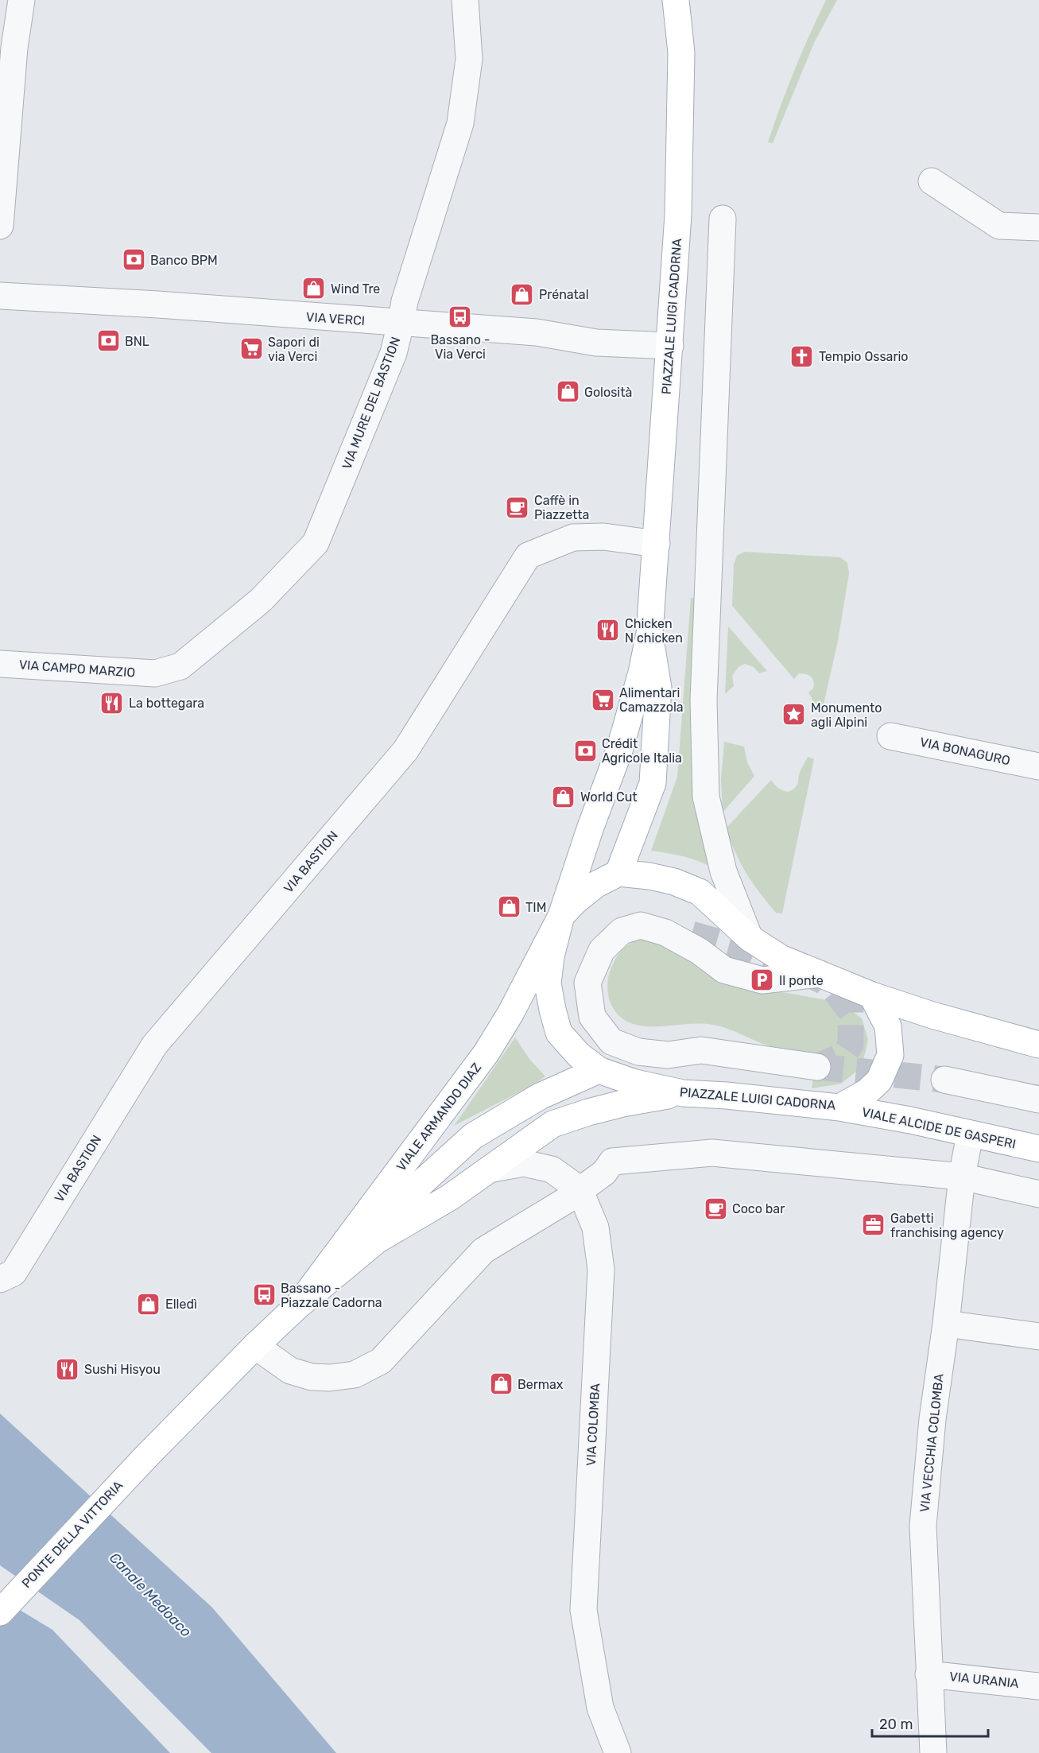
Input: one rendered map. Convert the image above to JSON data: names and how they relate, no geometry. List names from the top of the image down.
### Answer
{
  "streets": {
    "main road": [
      "PIAZZALE LUIGI CADORNA",
      "VIALE ARMANDO DIAZ",
      "VIALE ALCIDE DE GASPERI",
      "PONTE DELLA VITTORIA"
    ],
    "street": [
      "VIA VERCI",
      "VIA MURE DEL BASTION",
      "VIA CAMPO MARZIO",
      "VIA BONAGURO",
      "VIA BASTION",
      "VIA COLOMBA",
      "VIA VECCHIA COLOMBA",
      "VIA URANIA"
    ]
  },
  "crossings": [
    ["PIAZZALE LUIGI CADORNA", "VIA VERCI"],
    ["PIAZZALE LUIGI CADORNA", "VIA BASTION"],
    ["PIAZZALE LUIGI CADORNA", "VIALE ARMANDO DIAZ"],
    ["PIAZZALE LUIGI CADORNA", "VIALE ALCIDE DE GASPERI"],
    ["VIA VERCI", "VIA MURE DEL BASTION"],
    ["VIA MURE DEL BASTION", "VIA CAMPO MARZIO"],
    ["VIALE ARMANDO DIAZ", "PONTE DELLA VITTORIA"],
    ["VIALE ALCIDE DE GASPERI", "VIA VECCHIA COLOMBA"],
    ["VIA VECCHIA COLOMBA", "VIA URANIA"]
  ],
  "water": ["Canale Medoaco"],
  "places": {
    "bank": ["Banco BPM", "BNL", "Crédit Agricole Italia"],
    "shop": [
      "Wind Tre",
      "Prénatal",
      "Golosità",
      "World Cut",
      "TIM",
      "Elledì",
      "Bermax"
    ],
    "bus stop": ["Bassano - Via Verci", "Bassano - Piazzale Cadorna"],
    "supermarket": ["Sapori di via Verci", "Alimentari Camazzola"],
    "church": ["Tempio Ossario"],
    "cafe": ["Caffè in Piazzetta", "Coco bar"],
    "restaurant": ["Chicken N chicken", "La bottegara", "Sushi Hisyou"],
    "place": ["Monumento agli Alpini"],
    "parking": ["Il ponte"],
    "office": ["Gabetti franchising agency"]
  },
  "scale_bar": "20 m"
}
